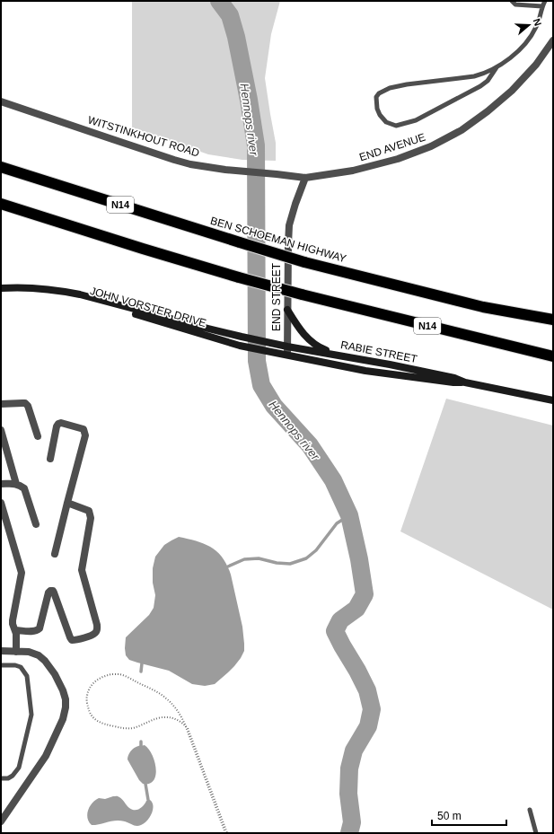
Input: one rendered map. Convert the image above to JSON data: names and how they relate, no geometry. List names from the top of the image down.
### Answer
{
  "streets": {
    "highway": ["N14", "BEN SCHOEMAN HIGHWAY"],
    "main road": ["JOHN VORSTER DRIVE", "RABIE STREET"],
    "street": ["WITSTINKHOUT ROAD", "END AVENUE", "END STREET"]
  },
  "crossings": [
    ["WITSTINKHOUT ROAD", "END AVENUE"],
    ["WITSTINKHOUT ROAD", "END STREET"],
    ["END AVENUE", "END STREET"],
    ["END STREET", "JOHN VORSTER DRIVE"],
    ["END STREET", "RABIE STREET"],
    ["JOHN VORSTER DRIVE", "RABIE STREET"]
  ],
  "water": ["Hennops river"],
  "scale_bar": "50 m",
  "north": "right"
}
